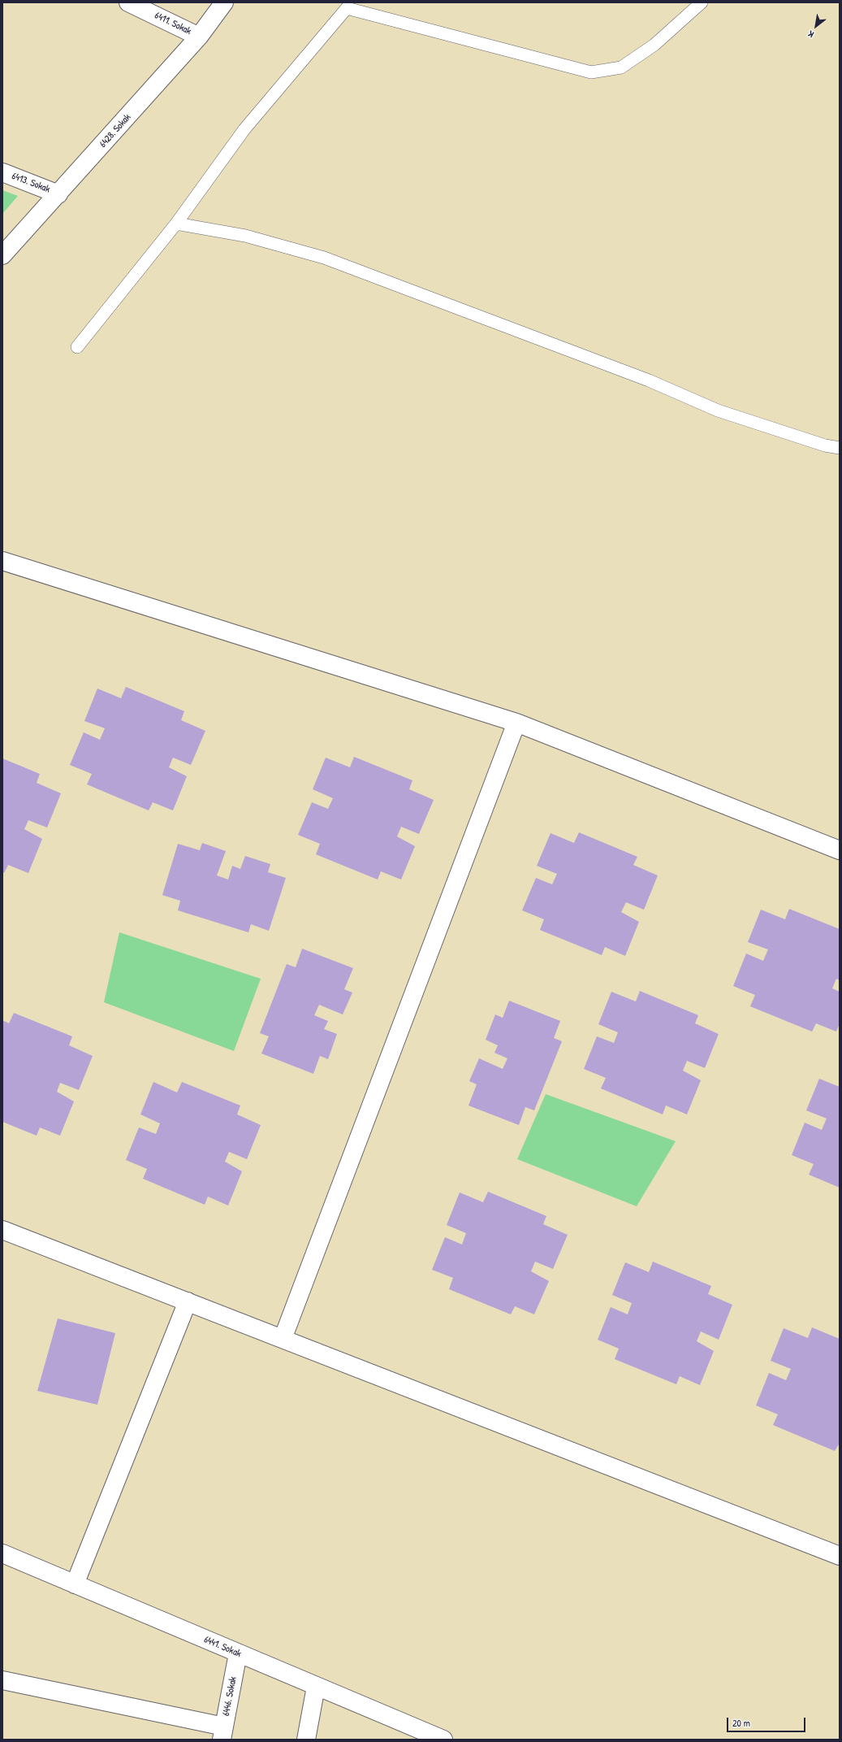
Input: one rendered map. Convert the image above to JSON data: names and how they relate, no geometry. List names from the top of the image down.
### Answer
{
  "streets": {
    "street": [
      "6411. Sokak",
      "6428. Sokak",
      "6413. Sokak",
      "6441. Sokak",
      "6446. Sokak"
    ]
  },
  "crossings": [
    ["6411. Sokak", "6428. Sokak"],
    ["6428. Sokak", "6413. Sokak"],
    ["6441. Sokak", "6446. Sokak"]
  ],
  "scale_bar": "20 m",
  "north": "bottom left"
}
